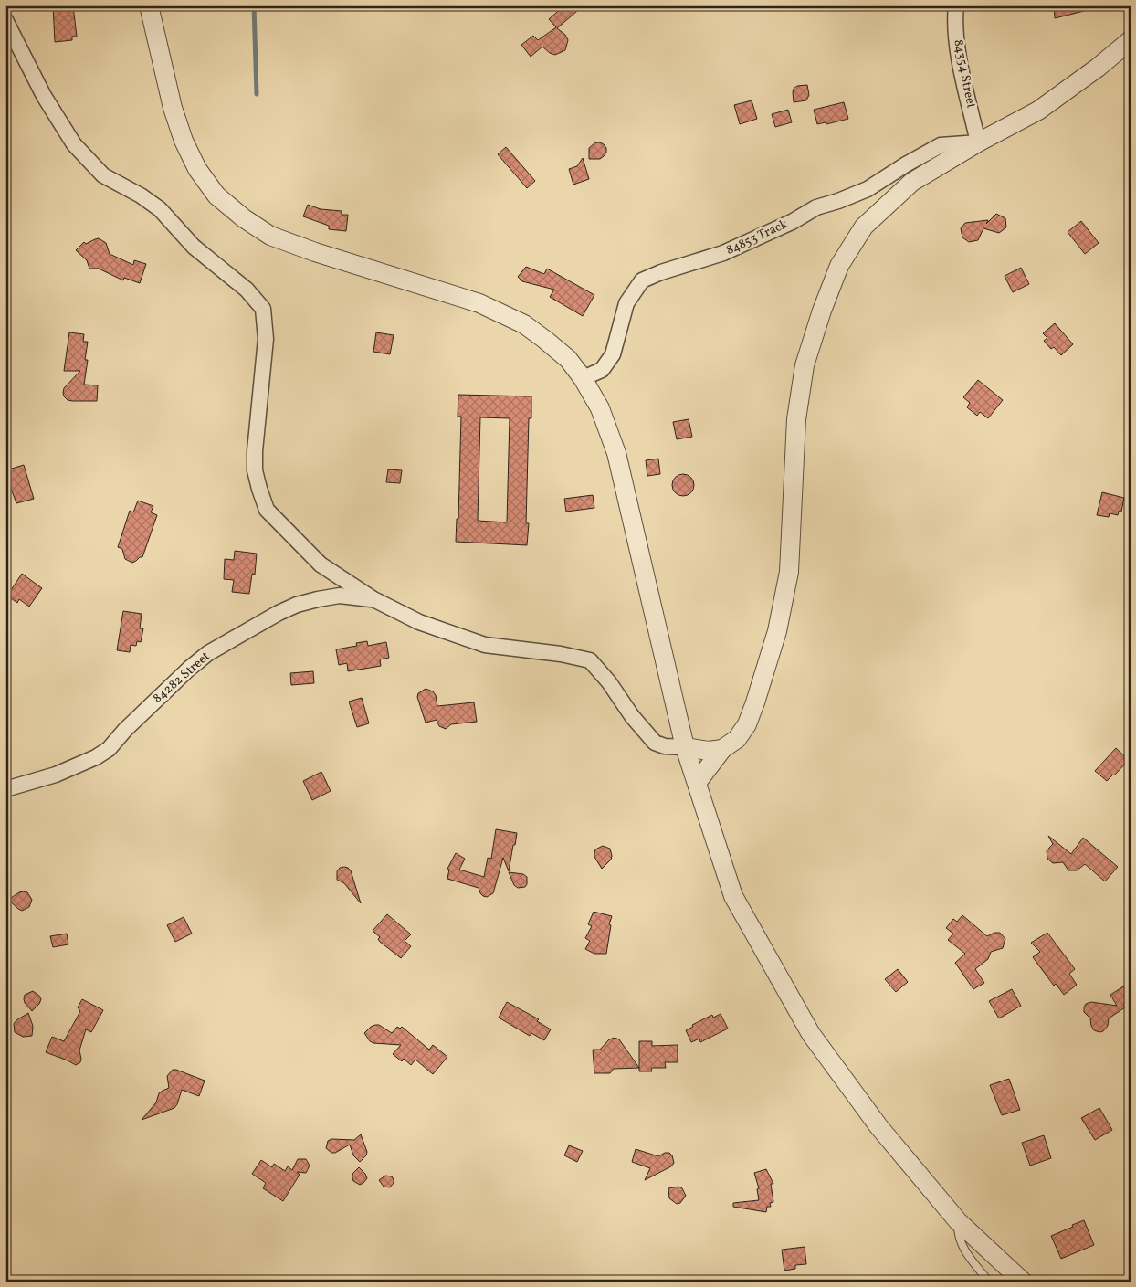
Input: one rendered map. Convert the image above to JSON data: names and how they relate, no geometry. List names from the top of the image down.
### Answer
{
  "streets": {
    "street": ["84354 Street", "84853 Track", "84282 Street"]
  },
  "crossings": [
    ["84354 Street", "84853 Track"]
  ]
}
